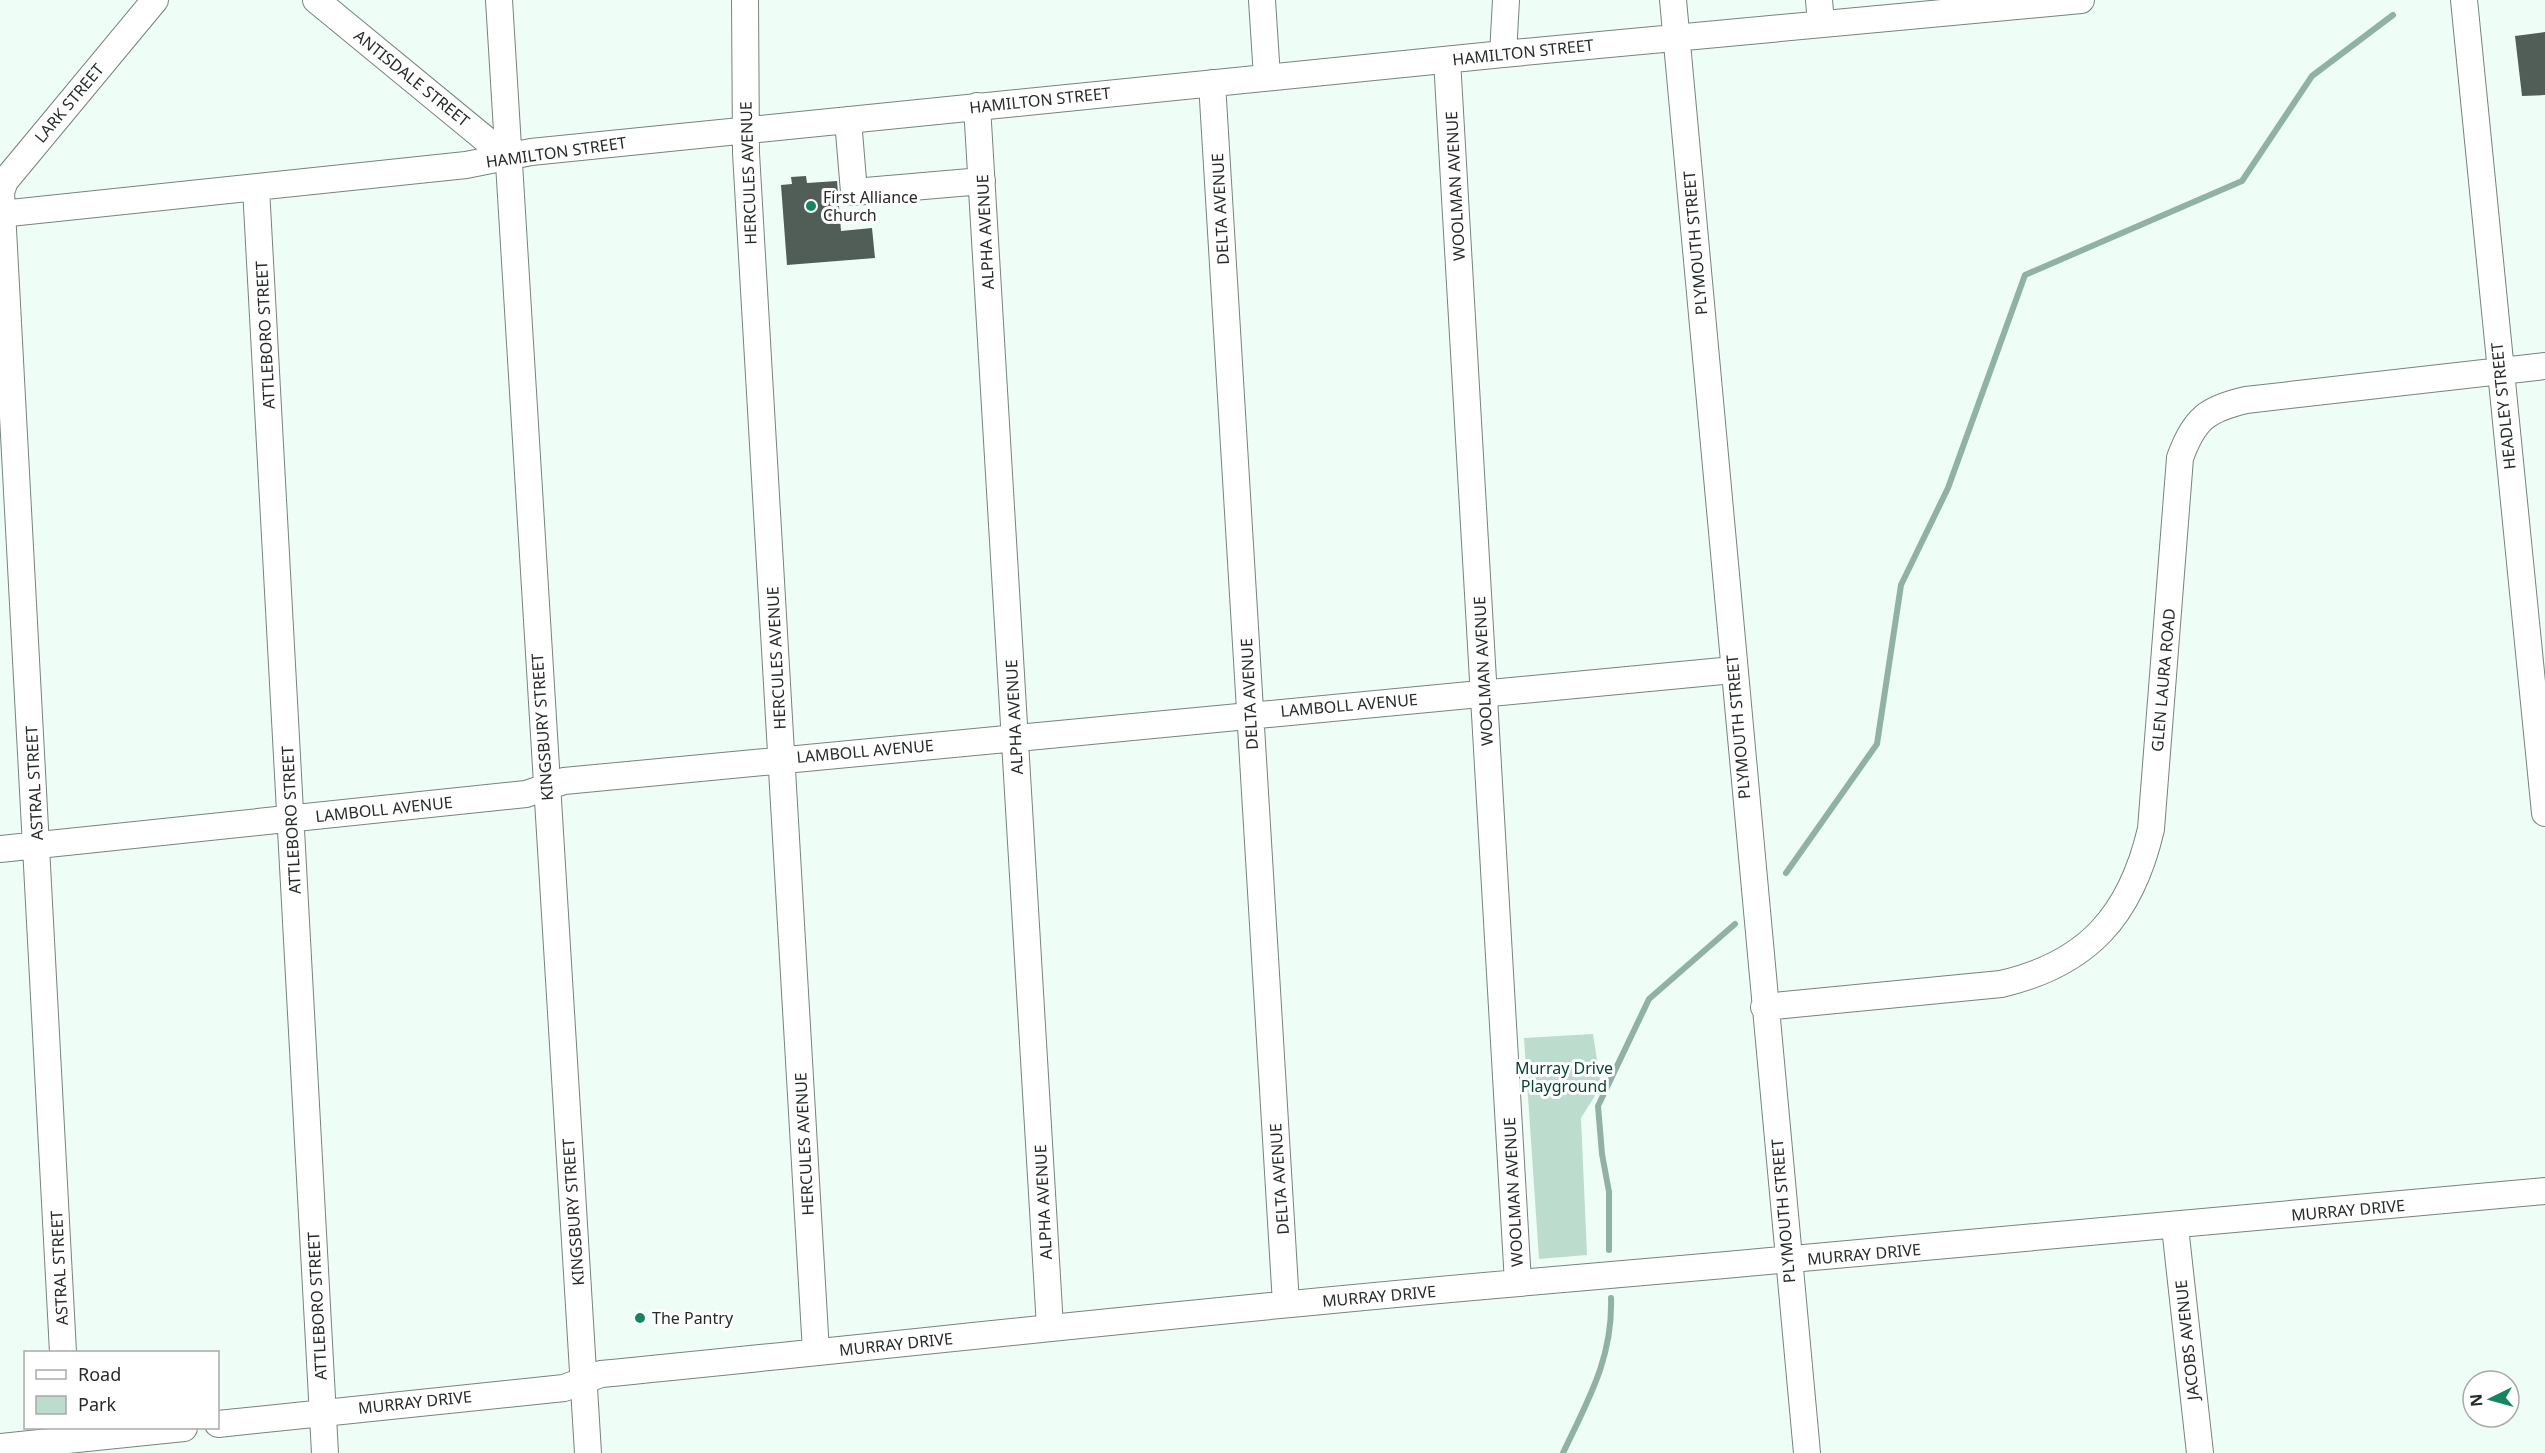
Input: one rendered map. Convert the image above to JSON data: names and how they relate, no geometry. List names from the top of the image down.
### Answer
{
  "streets": {
    "street": [
      "HAMILTON STREET",
      "ANTISDALE STREET",
      "LARK STREET",
      "HERCULES AVENUE",
      "WOOLMAN AVENUE",
      "DELTA AVENUE",
      "ALPHA AVENUE",
      "PLYMOUTH STREET",
      "ATTLEBORO STREET",
      "HEADLEY STREET",
      "GLEN LAURA ROAD",
      "LAMBOLL AVENUE",
      "KINGSBURY STREET",
      "ASTRAL STREET",
      "MURRAY DRIVE",
      "JACOBS AVENUE"
    ]
  },
  "crossings": [
    ["HAMILTON STREET", "ANTISDALE STREET"],
    ["HAMILTON STREET", "LARK STREET"],
    ["HAMILTON STREET", "HERCULES AVENUE"],
    ["HAMILTON STREET", "WOOLMAN AVENUE"],
    ["HAMILTON STREET", "DELTA AVENUE"],
    ["HAMILTON STREET", "ALPHA AVENUE"],
    ["HAMILTON STREET", "PLYMOUTH STREET"],
    ["HAMILTON STREET", "ATTLEBORO STREET"],
    ["HAMILTON STREET", "KINGSBURY STREET"],
    ["HAMILTON STREET", "ASTRAL STREET"],
    ["ANTISDALE STREET", "KINGSBURY STREET"],
    ["LARK STREET", "ASTRAL STREET"],
    ["HERCULES AVENUE", "LAMBOLL AVENUE"],
    ["HERCULES AVENUE", "MURRAY DRIVE"],
    ["WOOLMAN AVENUE", "LAMBOLL AVENUE"],
    ["WOOLMAN AVENUE", "MURRAY DRIVE"],
    ["DELTA AVENUE", "LAMBOLL AVENUE"],
    ["DELTA AVENUE", "MURRAY DRIVE"],
    ["ALPHA AVENUE", "LAMBOLL AVENUE"],
    ["ALPHA AVENUE", "MURRAY DRIVE"],
    ["PLYMOUTH STREET", "GLEN LAURA ROAD"],
    ["PLYMOUTH STREET", "LAMBOLL AVENUE"],
    ["PLYMOUTH STREET", "MURRAY DRIVE"],
    ["ATTLEBORO STREET", "LAMBOLL AVENUE"],
    ["ATTLEBORO STREET", "MURRAY DRIVE"],
    ["HEADLEY STREET", "GLEN LAURA ROAD"],
    ["LAMBOLL AVENUE", "KINGSBURY STREET"],
    ["LAMBOLL AVENUE", "ASTRAL STREET"],
    ["KINGSBURY STREET", "MURRAY DRIVE"],
    ["MURRAY DRIVE", "JACOBS AVENUE"]
  ],
  "parks": ["Murray Drive Playground"],
  "places": ["First Alliance Church", "The Pantry"],
  "legend": ["Road", "Park"],
  "north": "left"
}
